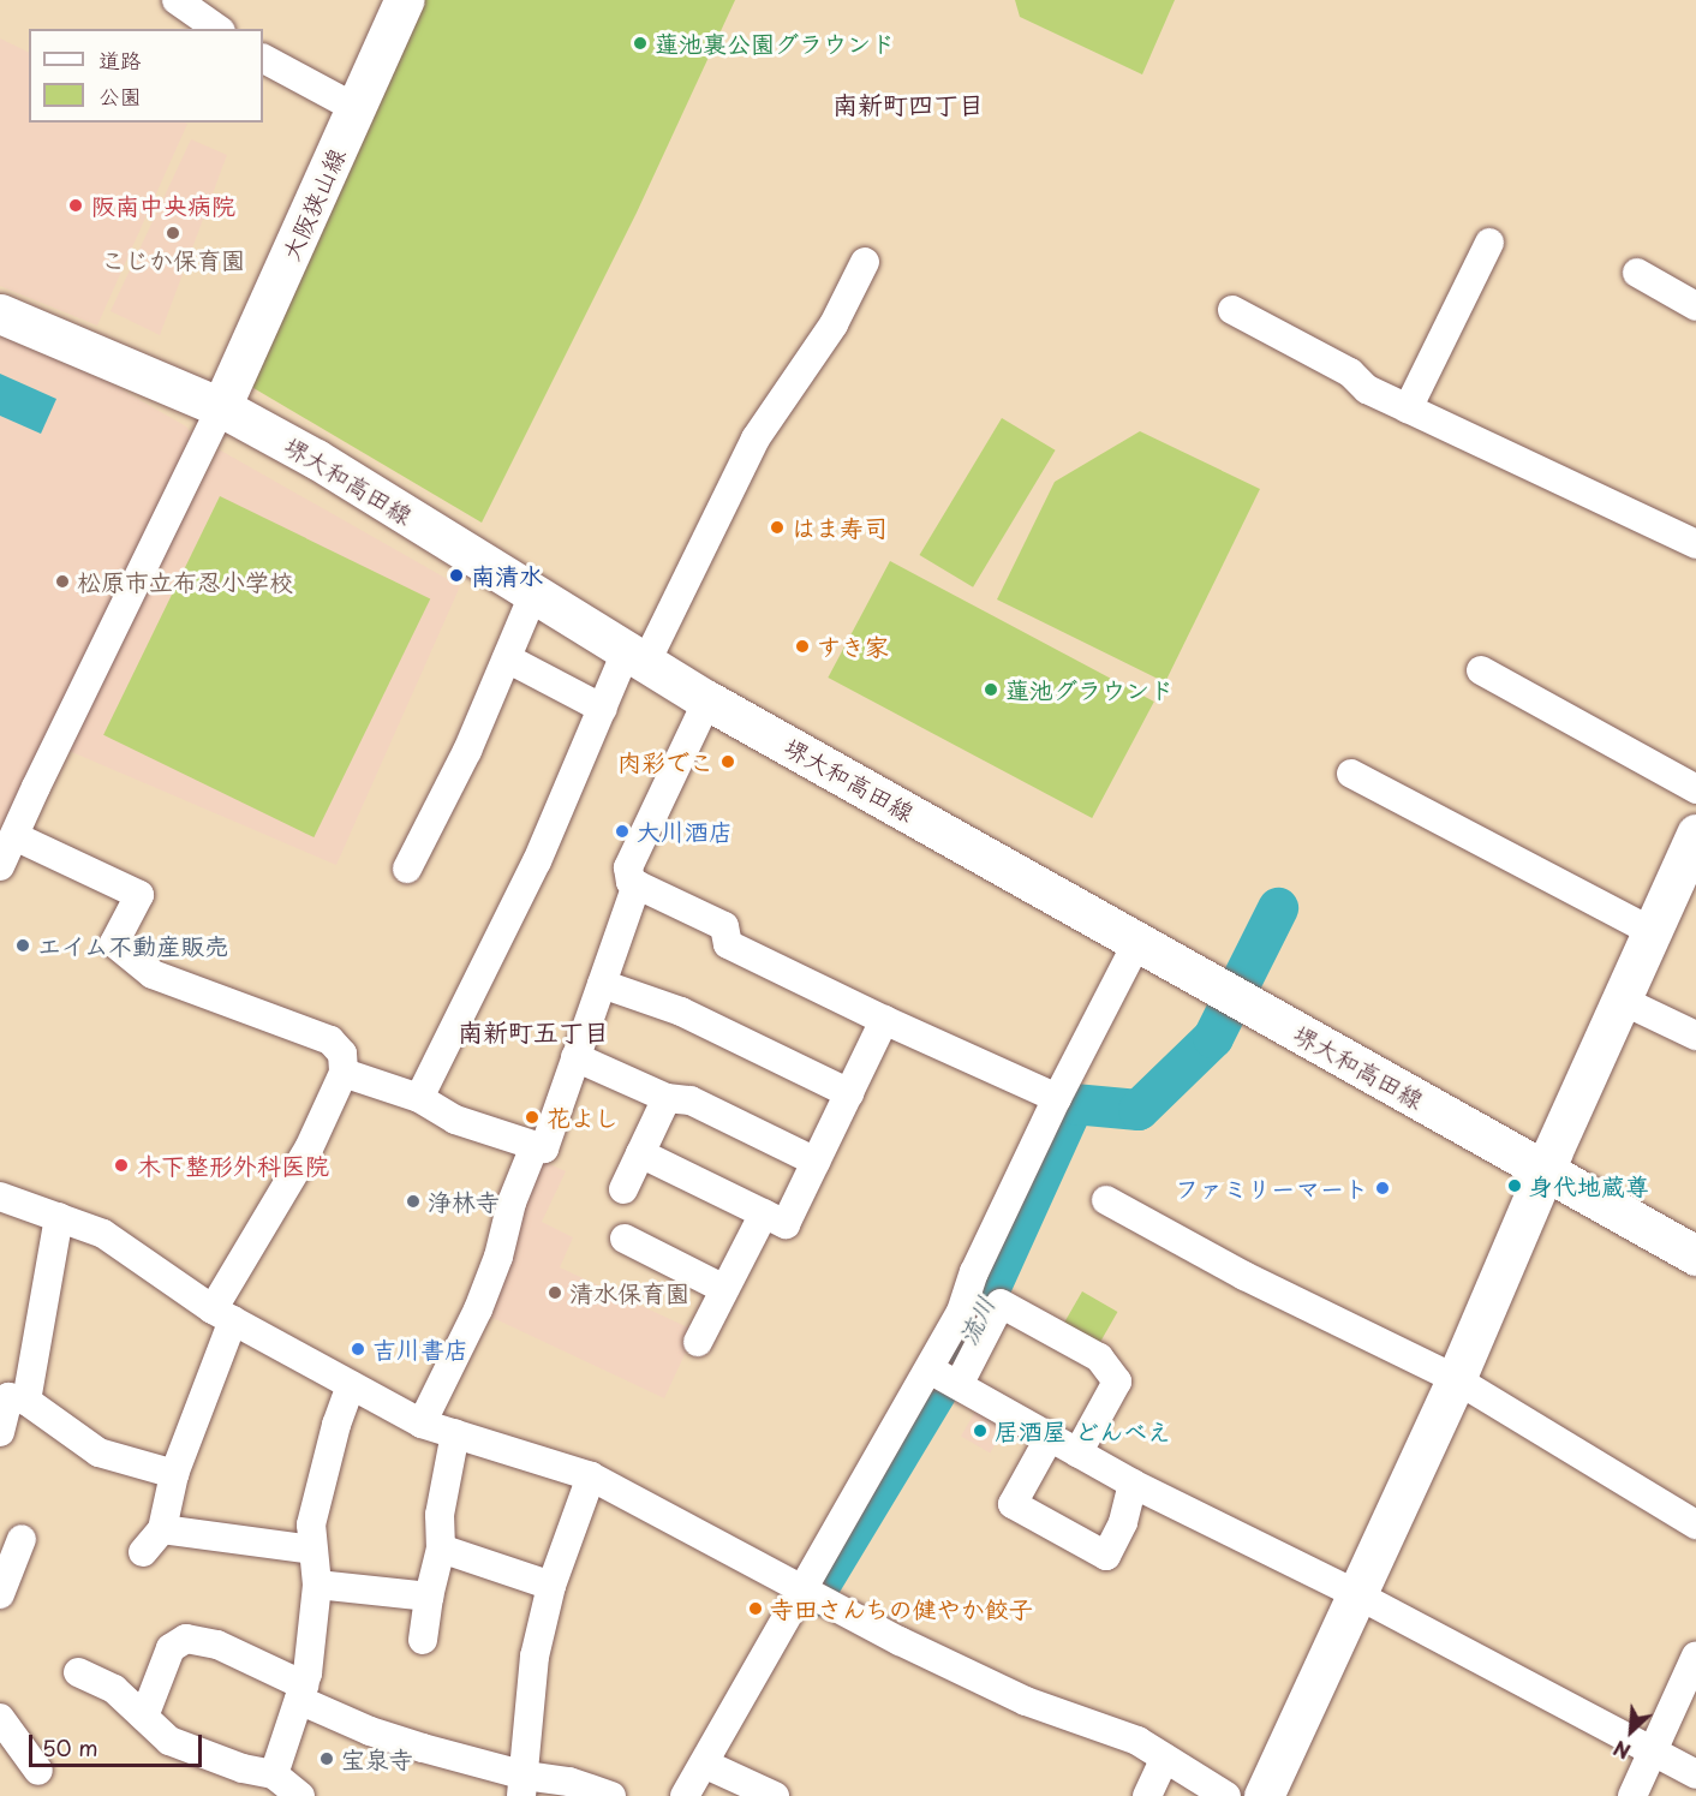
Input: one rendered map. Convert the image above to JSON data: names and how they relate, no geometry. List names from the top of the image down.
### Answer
{
  "streets": {
    "main road": ["大阪狭山線", "堺大和高田線"]
  },
  "crossings": [
    ["大阪狭山線", "堺大和高田線"]
  ],
  "districts": ["南新町四丁目", "南新町五丁目"],
  "water": ["流川"],
  "places": [
    "蓮池裏公園グラウンド",
    "阪南中央病院",
    "こじか保育園",
    "はま寿司",
    "南清水",
    "松原市立布忍小学校",
    "すき家",
    "蓮池グラウンド",
    "肉彩でこ",
    "大川酒店",
    "エイム不動産販売",
    "花よし",
    "木下整形外科医院",
    "身代地蔵尊",
    "ファミリーマート",
    "浄林寺",
    "清水保育園",
    "吉川書店",
    "居酒屋 どんべえ",
    "寺田さんちの健やか餃子",
    "宝泉寺"
  ],
  "legend": ["道路", "公園"],
  "scale_bar": "50 m",
  "north": "bottom left"
}
